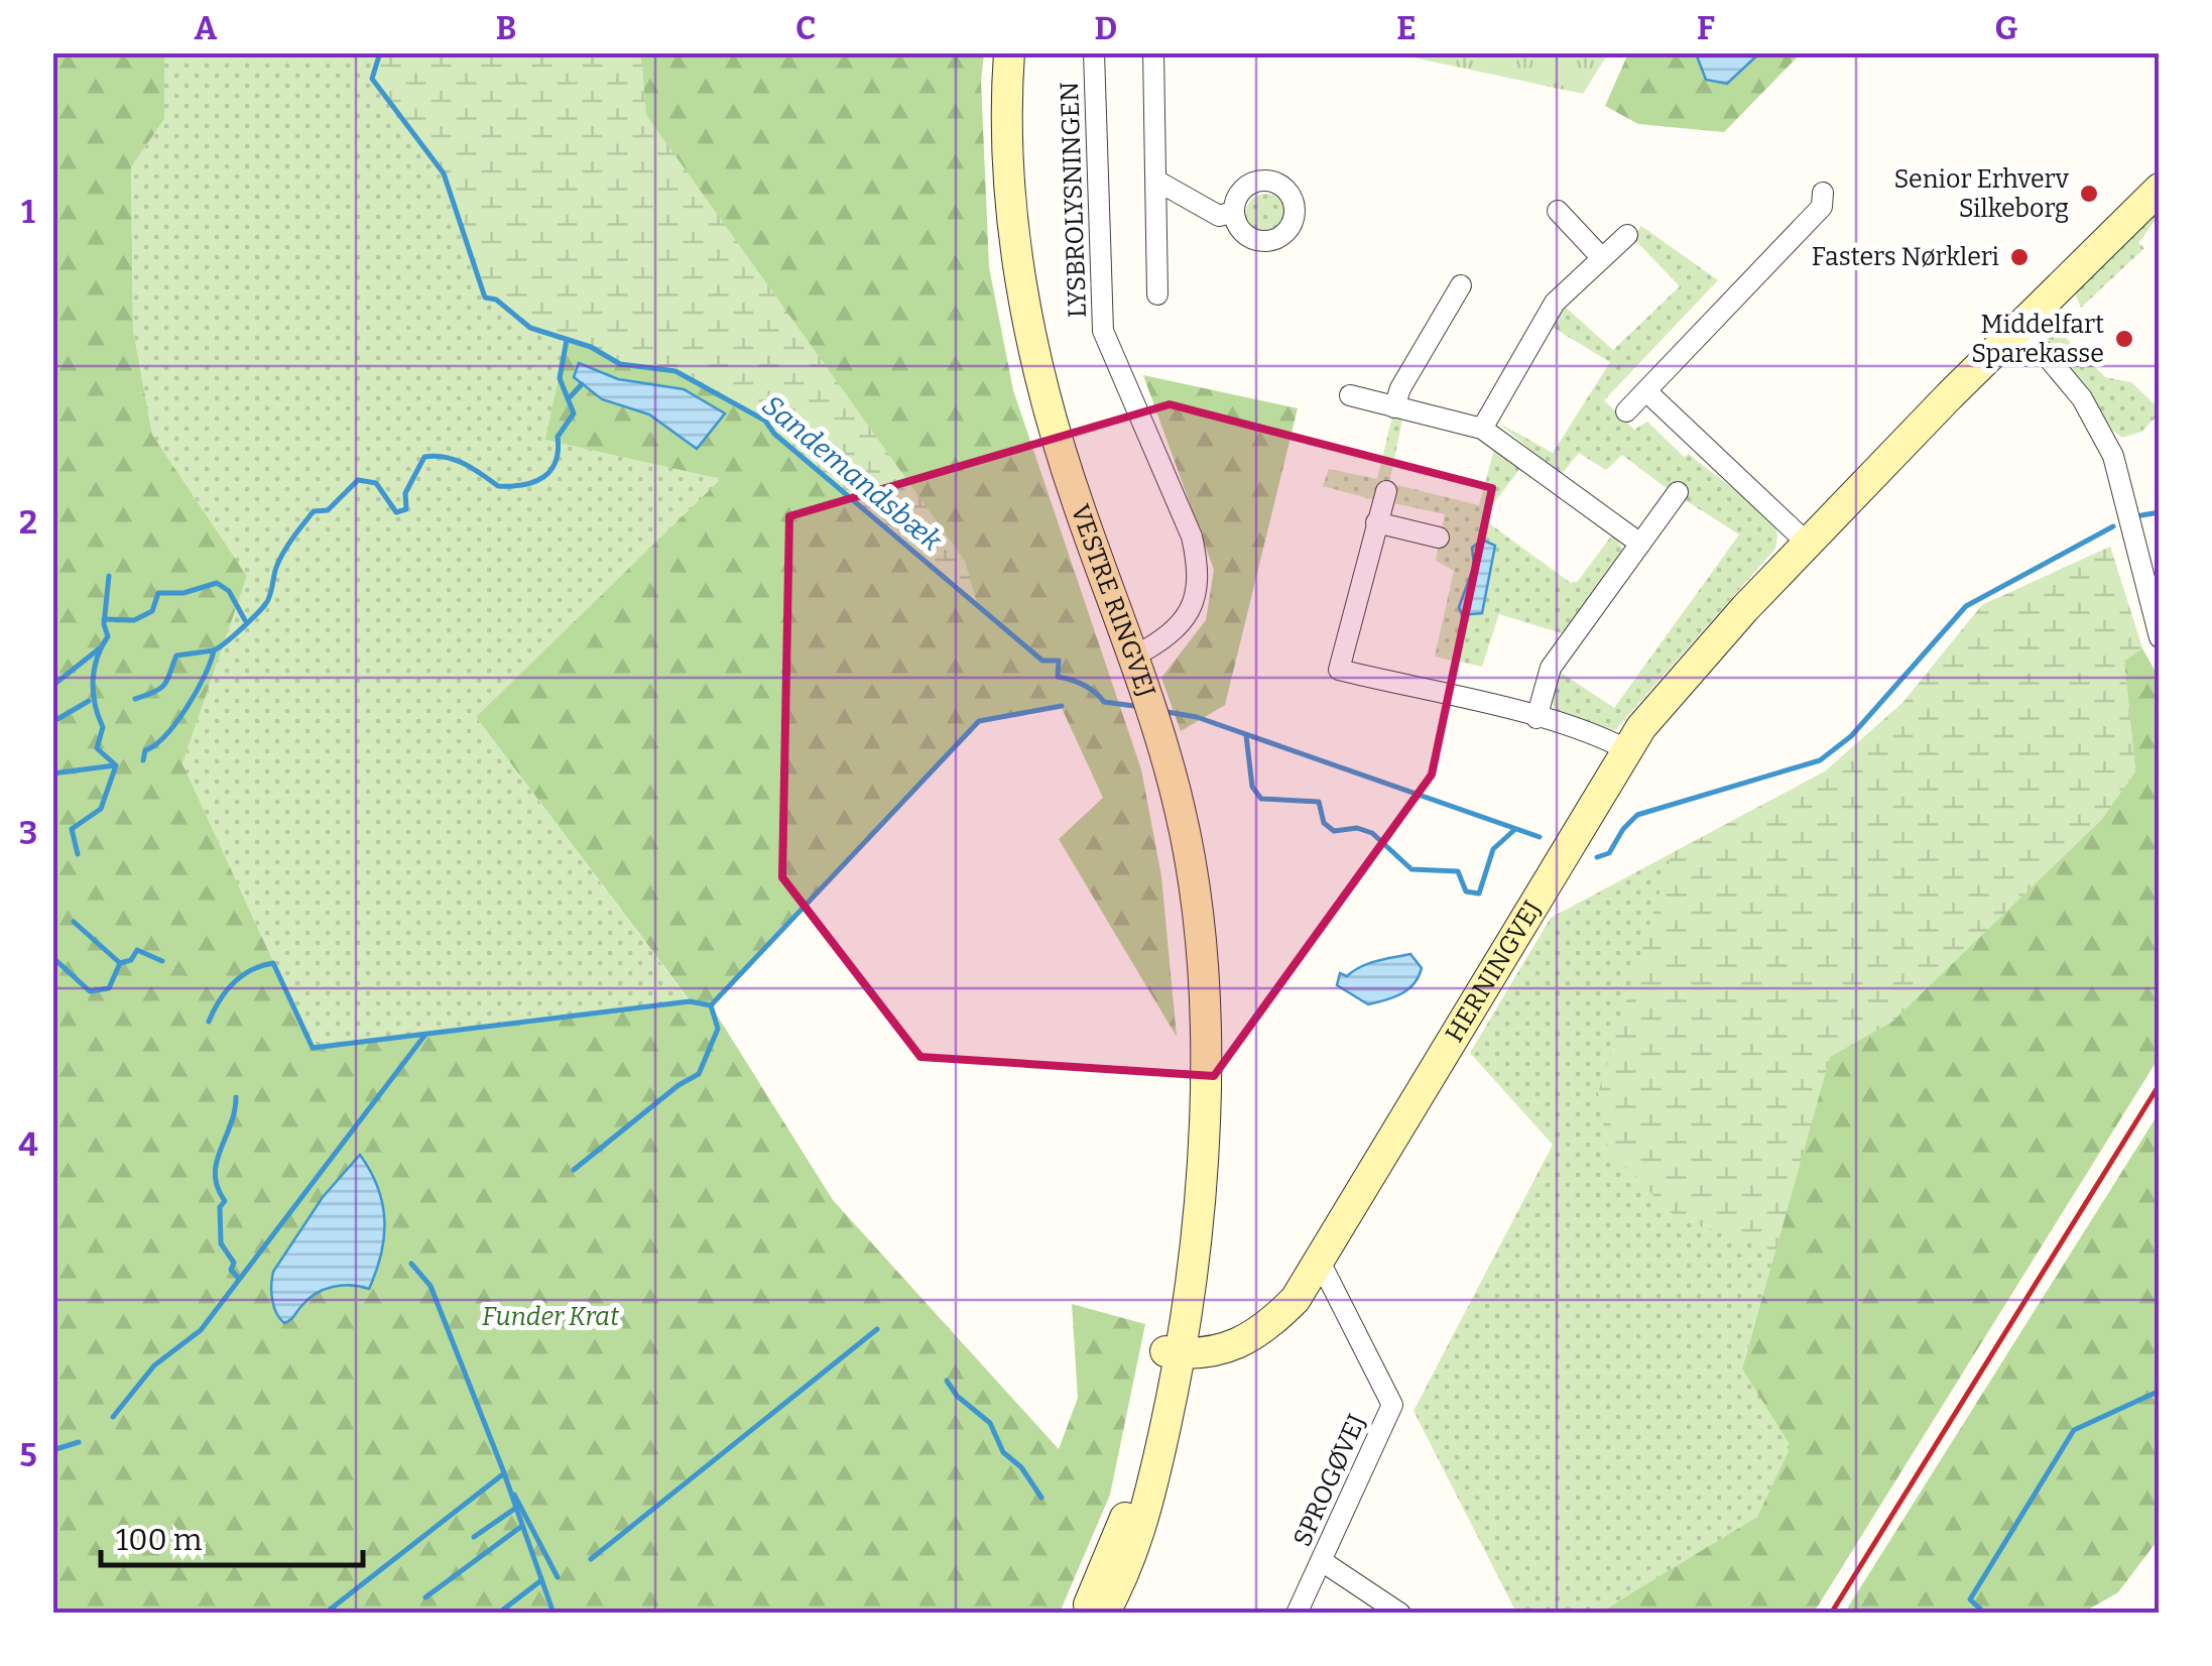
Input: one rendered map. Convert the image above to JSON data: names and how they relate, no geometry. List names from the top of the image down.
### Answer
{
  "streets": {
    "main road": ["VESTRE RINGVEJ", "HERNINGVEJ"],
    "street": ["LYSBROLYSNINGEN", "SPROGØVEJ"]
  },
  "crossings": [
    ["LYSBROLYSNINGEN", "VESTRE RINGVEJ"],
    ["VESTRE RINGVEJ", "HERNINGVEJ"],
    ["HERNINGVEJ", "SPROGØVEJ"]
  ],
  "water": ["Sandemandsbæk"],
  "parks": ["Funder Krat"],
  "places": ["Senior Erhverv Silkeborg", "Fasters Nørkleri", "Middelfart Sparekasse"],
  "scale_bar": "100 m",
  "grid": {
    "columns": [
      "A",
      "B",
      "C",
      "D",
      "E",
      "F",
      "G"
    ],
    "rows": [
      "1",
      "2",
      "3",
      "4",
      "5"
    ]
  }
}
